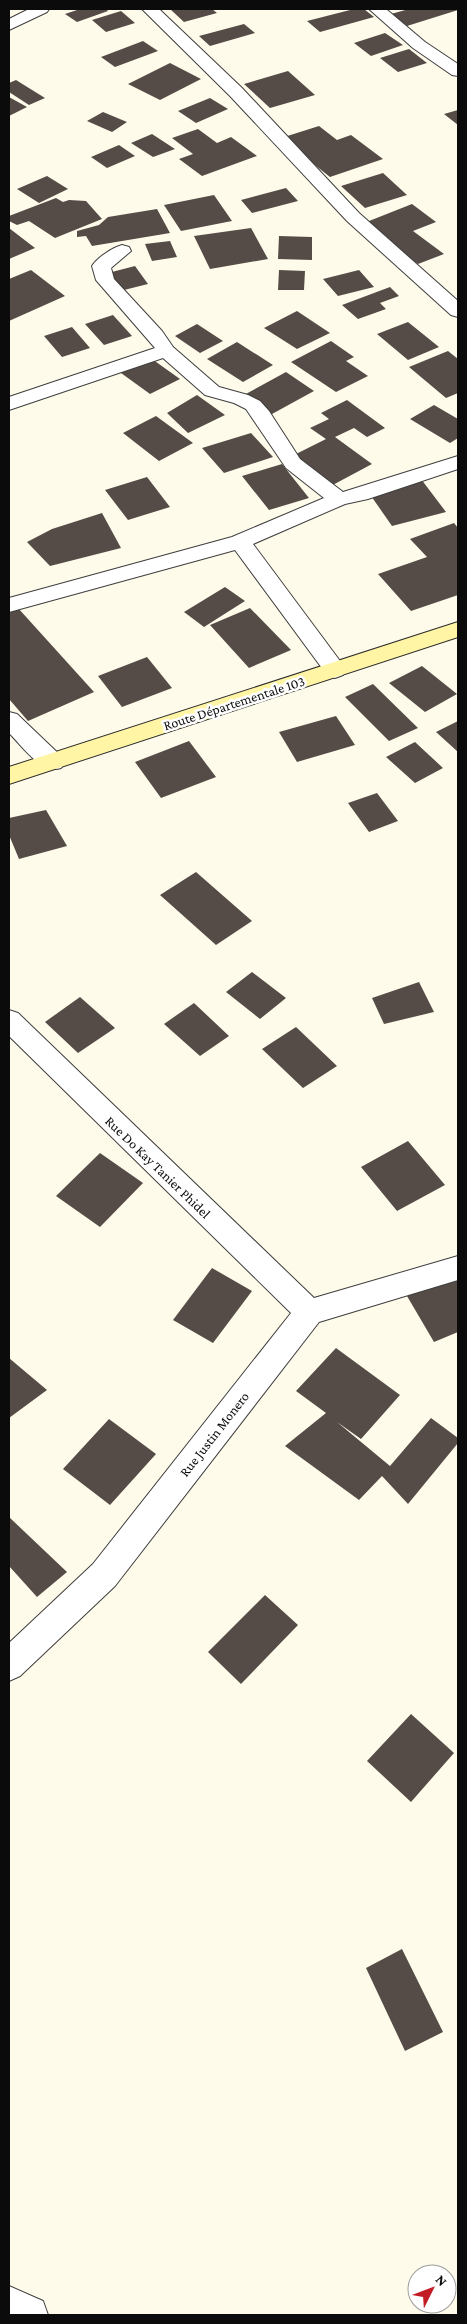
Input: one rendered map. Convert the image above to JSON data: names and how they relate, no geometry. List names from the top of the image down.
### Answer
{
  "streets": {
    "main road": ["Route Départementale 103"],
    "street": ["Rue Do Kay Tanier Phidel", "Rue Justin Monero"]
  },
  "crossings": [
    ["Rue Do Kay Tanier Phidel", "Rue Justin Monero"]
  ],
  "north": "top right"
}
